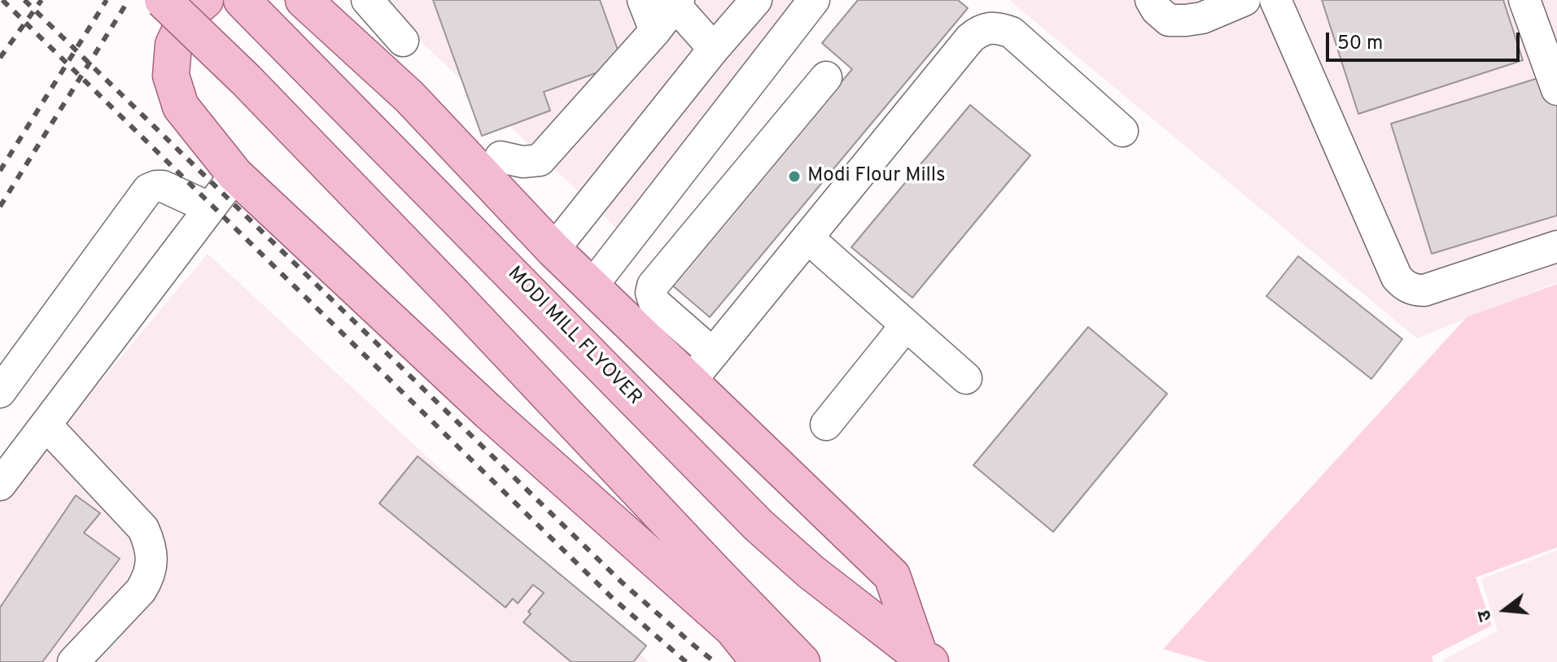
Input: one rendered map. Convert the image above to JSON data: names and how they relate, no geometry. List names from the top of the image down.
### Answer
{
  "streets": {
    "main road": ["MODI MILL FLYOVER"]
  },
  "places": ["Modi Flour Mills"],
  "scale_bar": "50 m",
  "north": "left"
}
